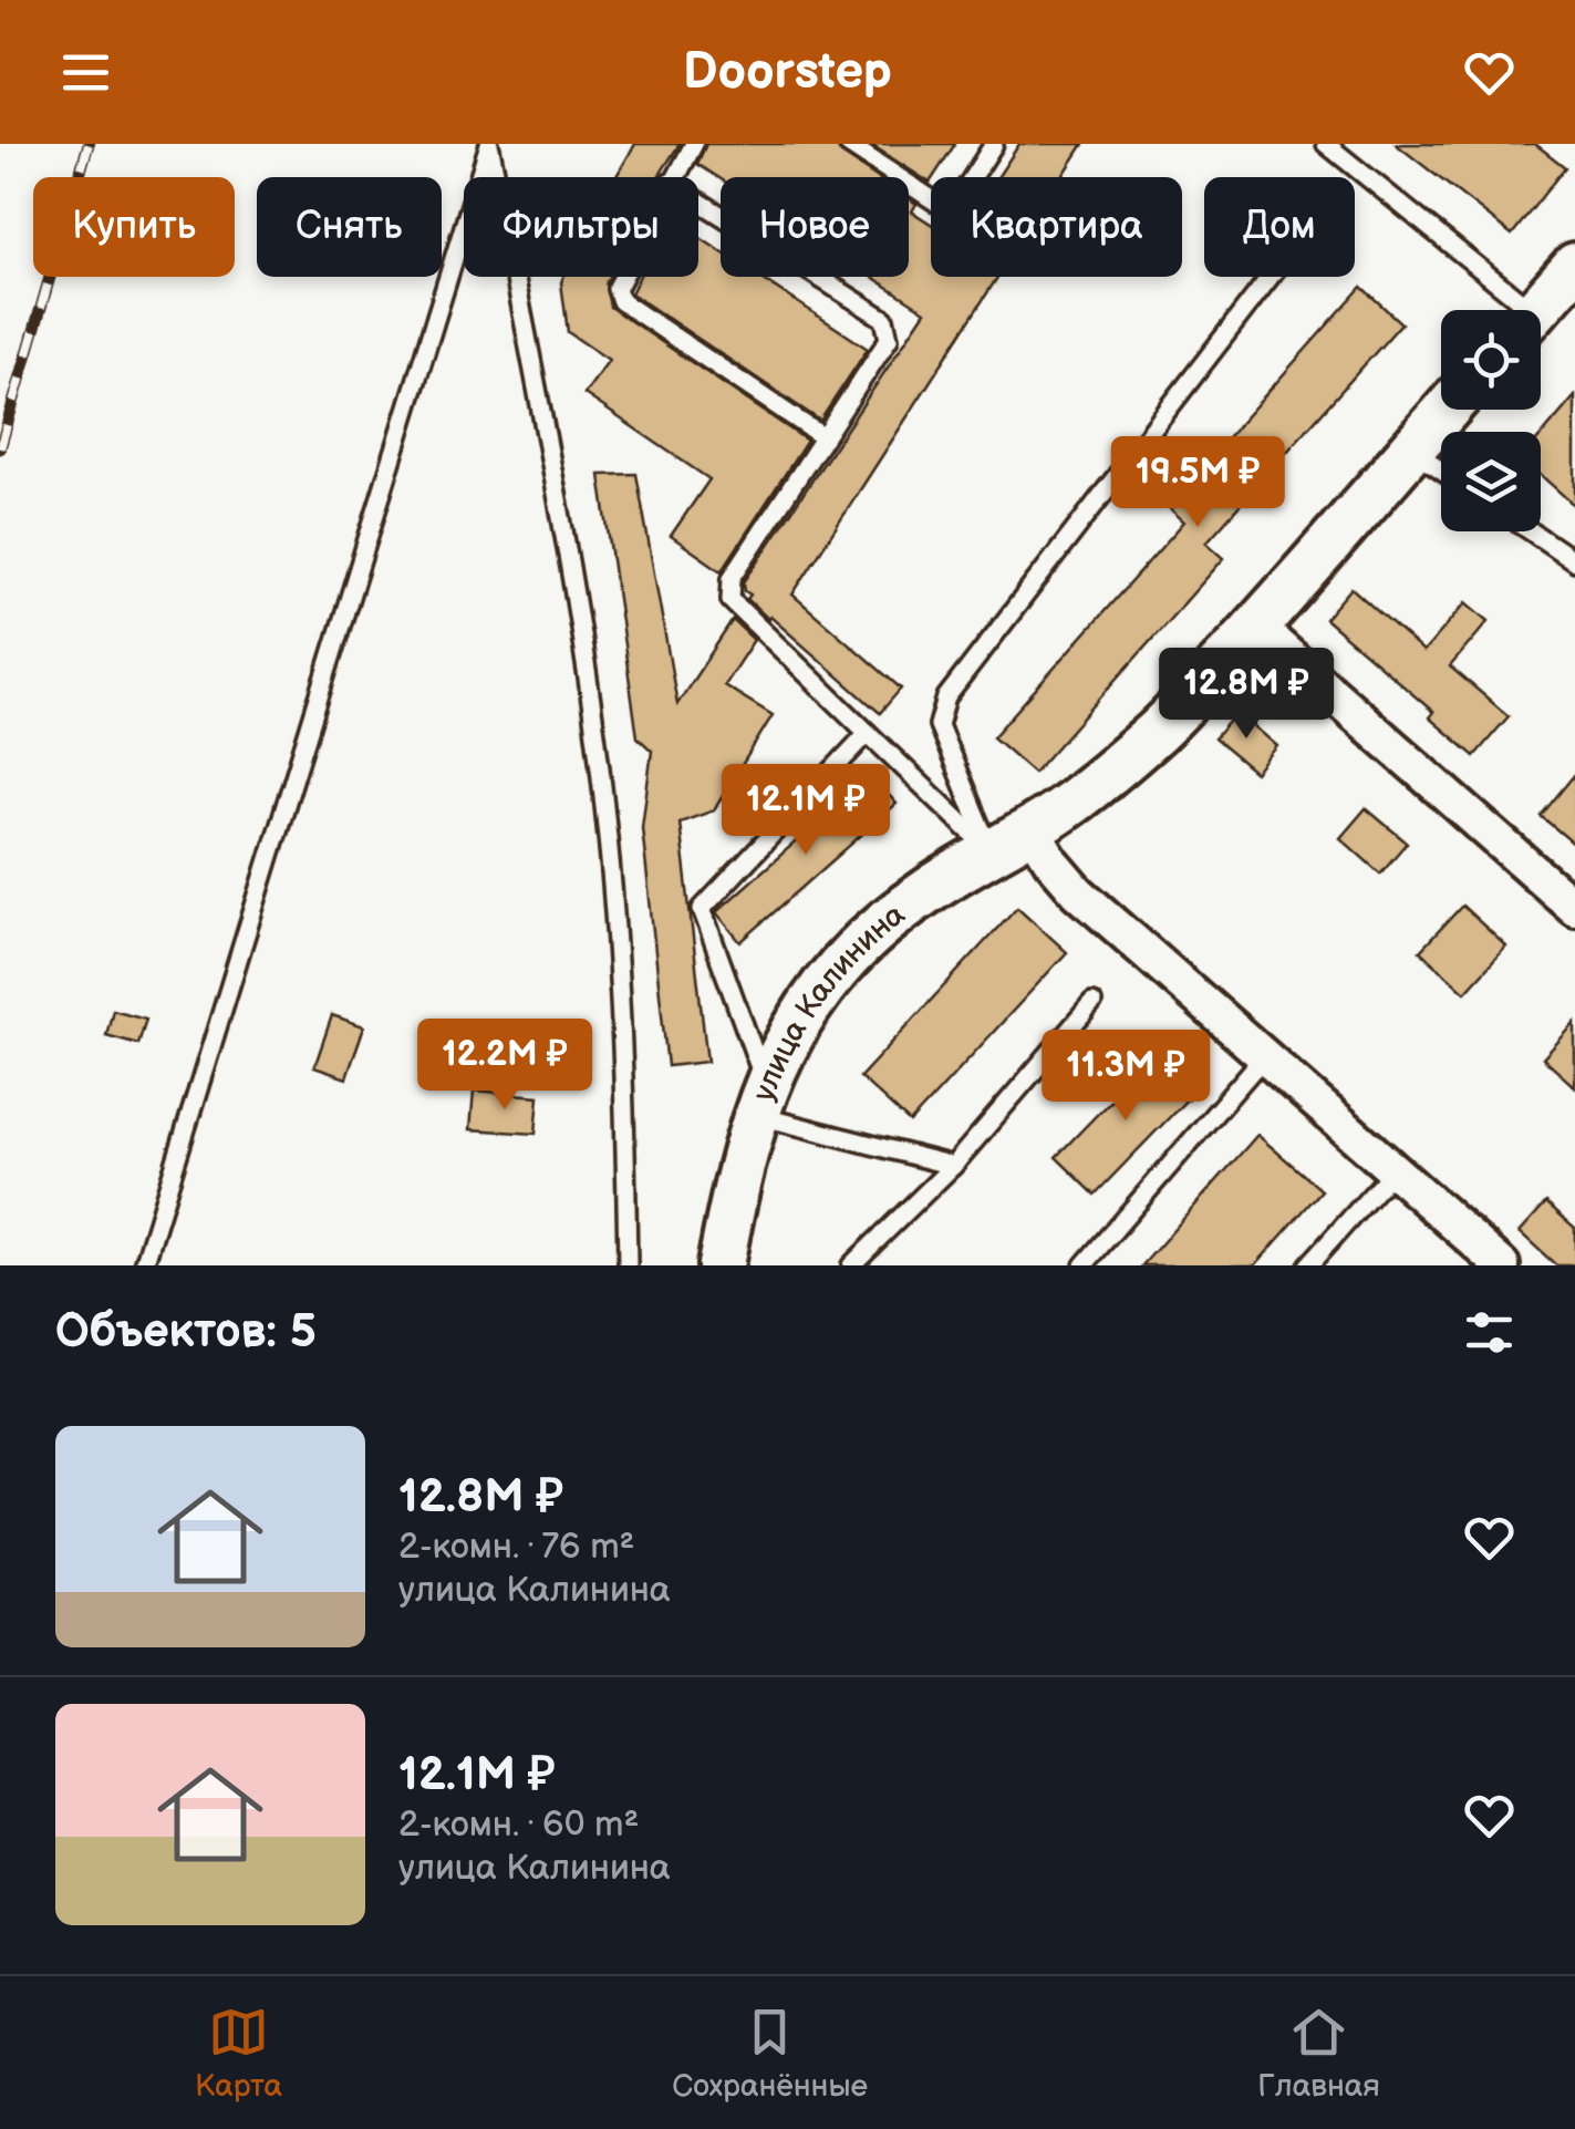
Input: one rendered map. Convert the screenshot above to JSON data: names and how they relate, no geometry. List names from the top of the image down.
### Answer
{
  "streets": {
    "street": ["улица Калинина"]
  },
  "page": {
    "header": "Doorstep",
    "chip": [
      "Купить",
      "Снять",
      "Фильтры",
      "Новое",
      "Квартира",
      "Дом"
    ],
    "price": [
      "19.5M ₽",
      "12.8M ₽",
      "12.1M ₽",
      "12.2M ₽",
      "11.3M ₽"
    ],
    "heading": "Объектов: 5",
    "list": [
      {
        "name": "12.8M ₽",
        "note": "2-комн. · 76 m² · улица Калинина"
      },
      {
        "name": "12.1M ₽",
        "note": "2-комн. · 60 m² · улица Калинина"
      }
    ],
    "tabs": ["Карта", "Сохранённые", "Главная"]
  }
}
